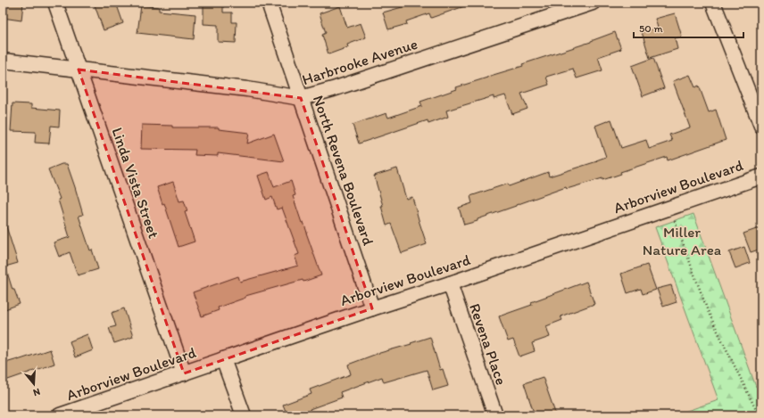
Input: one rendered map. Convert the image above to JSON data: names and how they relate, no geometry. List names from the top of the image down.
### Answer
{
  "streets": {
    "street": [
      "Harbrooke Avenue",
      "North Revena Boulevard",
      "Linda Vista Street",
      "Arborview Boulevard",
      "Revena Place"
    ]
  },
  "crossings": [
    ["Harbrooke Avenue", "North Revena Boulevard"],
    ["Harbrooke Avenue", "Linda Vista Street"],
    ["North Revena Boulevard", "Arborview Boulevard"],
    ["Linda Vista Street", "Arborview Boulevard"],
    ["Arborview Boulevard", "Revena Place"]
  ],
  "parks": ["Miller Nature Area"],
  "scale_bar": "50 m",
  "north": "bottom"
}
